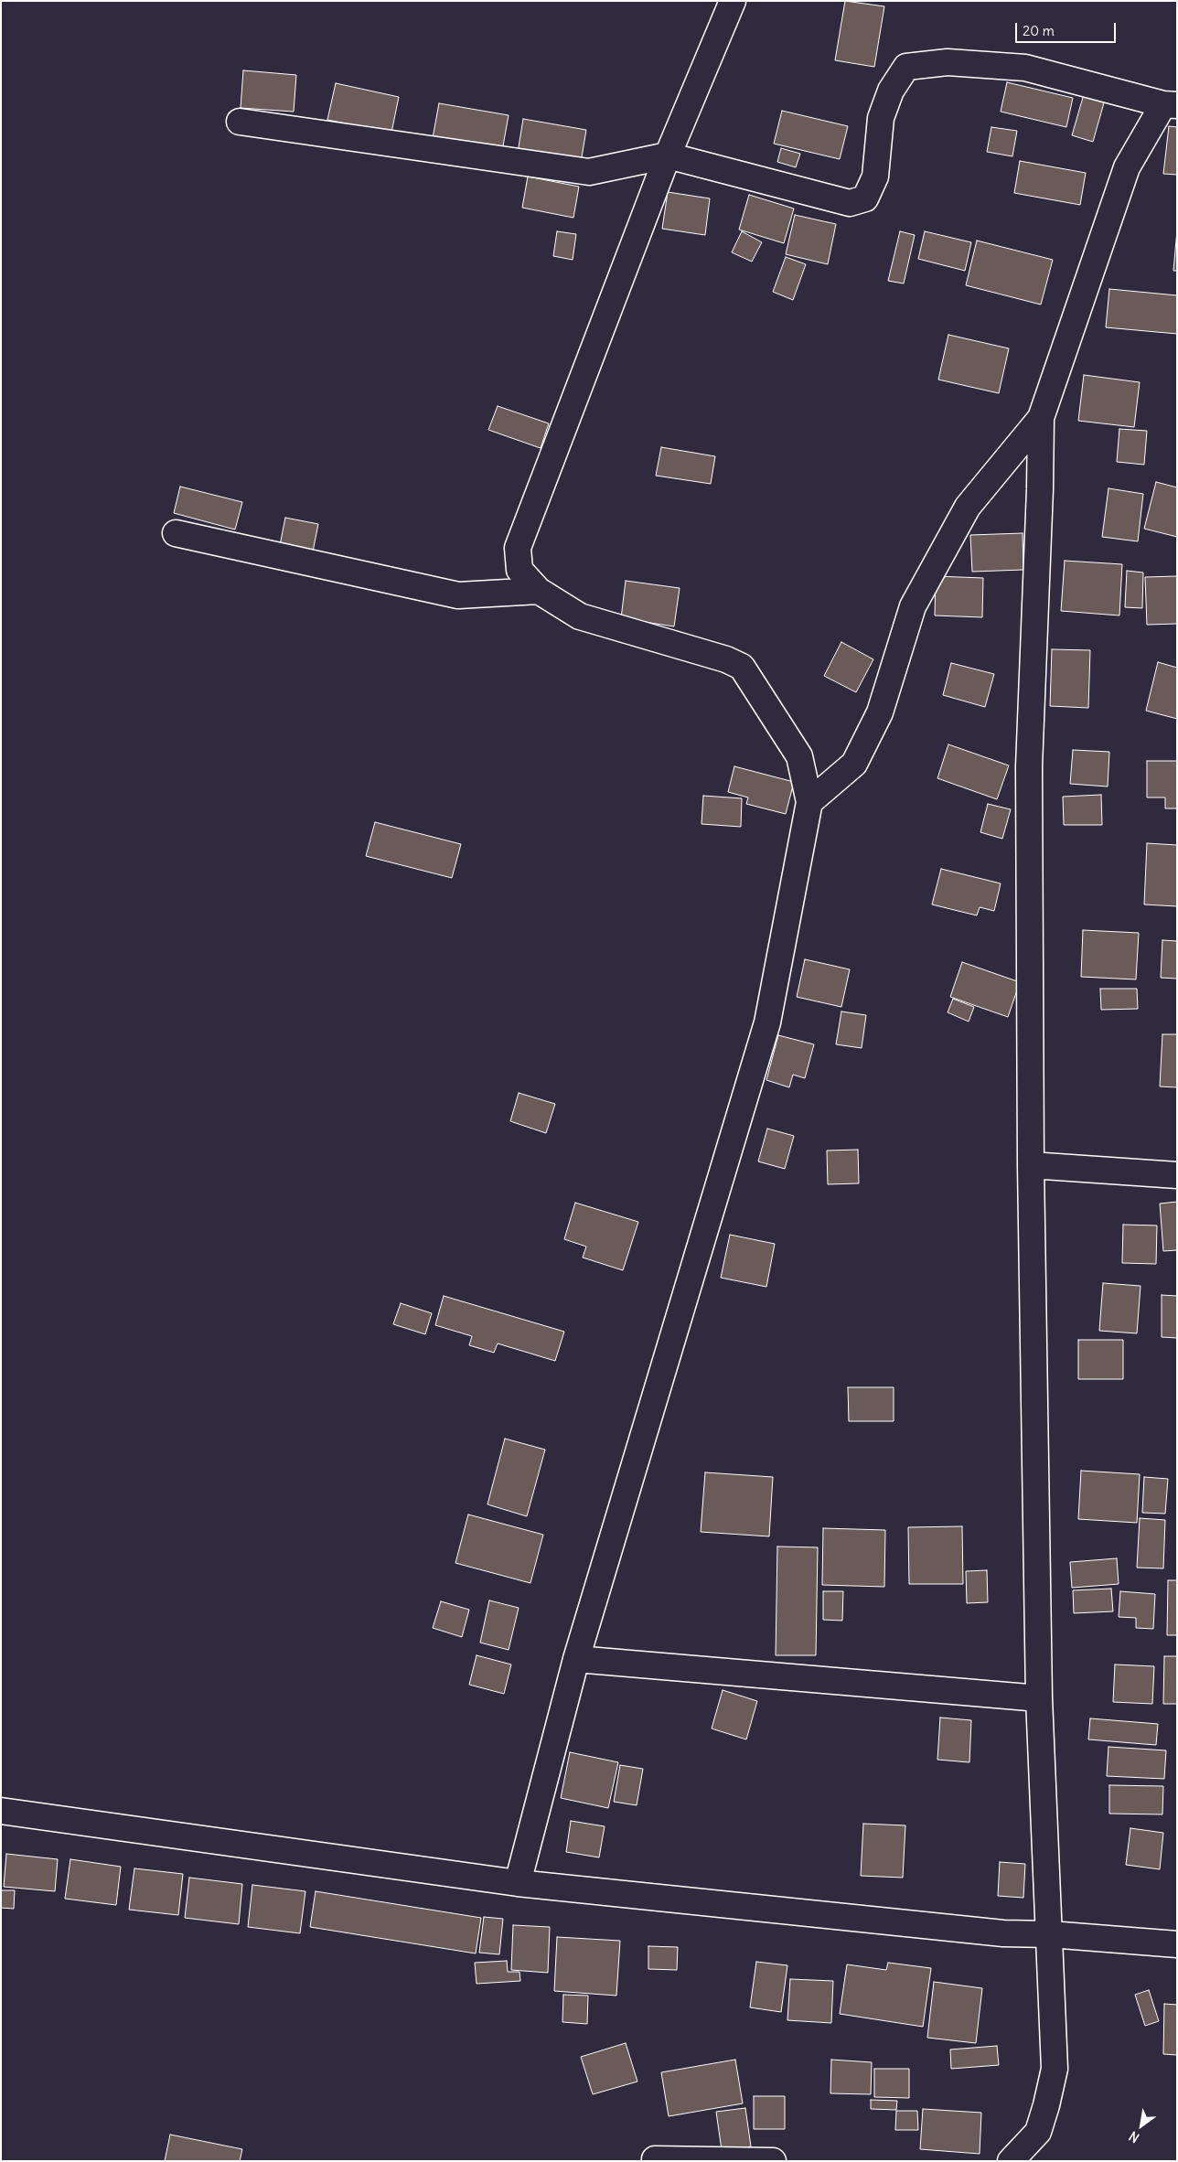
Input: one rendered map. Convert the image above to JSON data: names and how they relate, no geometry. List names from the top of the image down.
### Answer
{
  "scale_bar": "20 m",
  "north": "bottom left"
}
